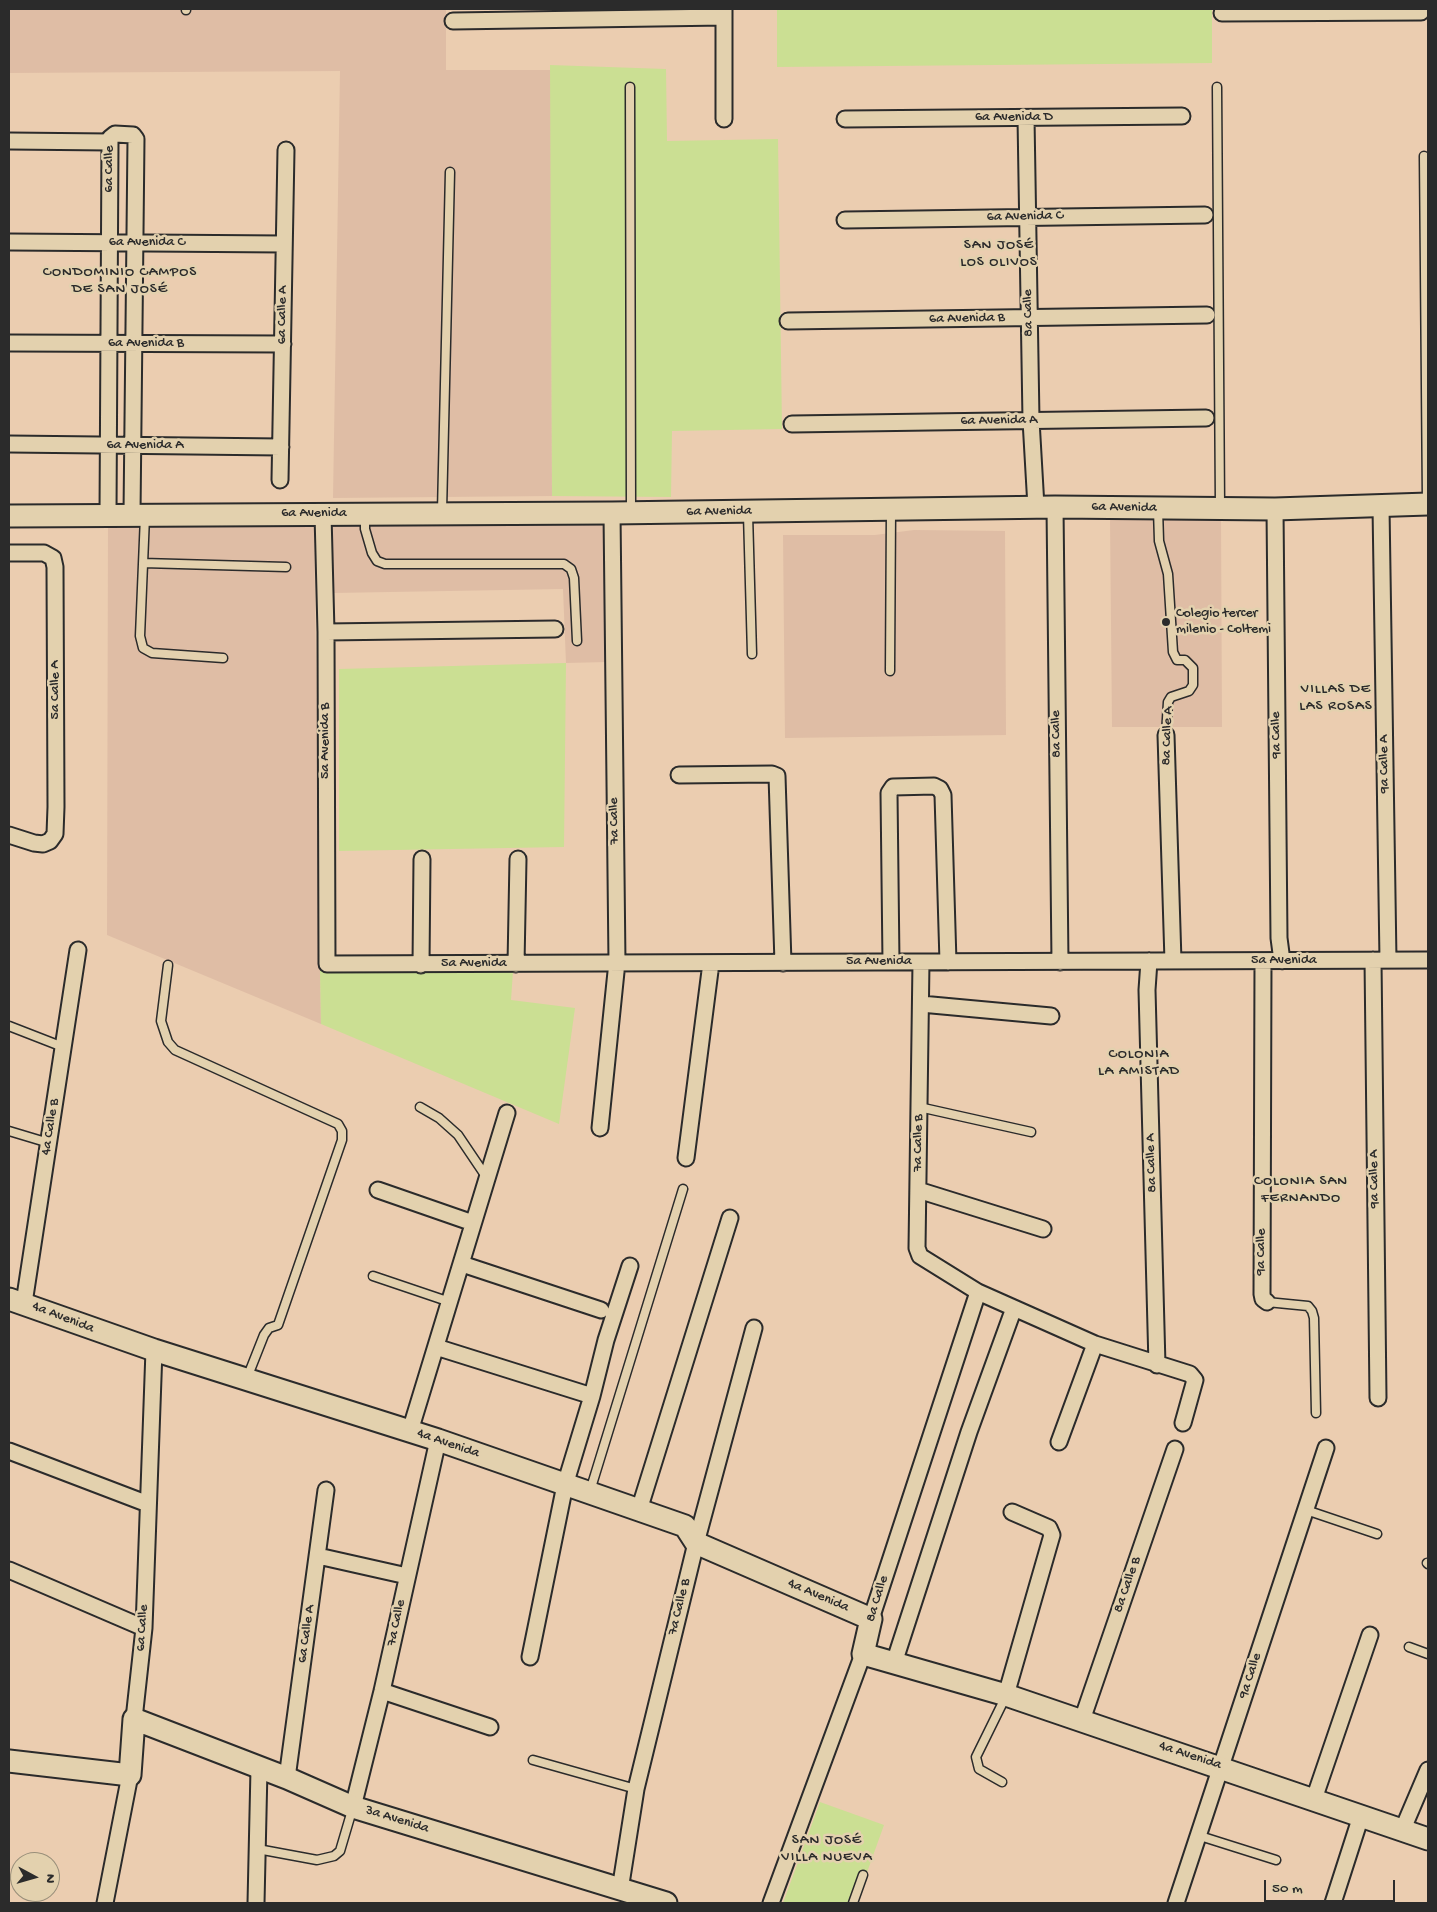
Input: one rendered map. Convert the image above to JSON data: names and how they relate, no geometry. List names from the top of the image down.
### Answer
{
  "streets": {
    "street": [
      "6a Avenida D",
      "6a Calle",
      "6a Avenida C",
      "8a Calle",
      "6a Calle A",
      "6a Avenida B",
      "6a Avenida A",
      "6a Avenida",
      "5a Calle A",
      "9a Calle",
      "8a Calle A",
      "5a Avenida B",
      "9a Calle A",
      "7a Calle",
      "5a Avenida",
      "4a Calle B",
      "7a Calle B",
      "4a Avenida",
      "8a Calle B",
      "3a Avenida"
    ]
  },
  "crossings": [
    ["6a Avenida D", "8a Calle"],
    ["6a Calle", "6a Avenida C"],
    ["6a Calle", "6a Avenida B"],
    ["6a Calle", "6a Avenida A"],
    ["6a Calle", "6a Avenida"],
    ["6a Calle", "4a Avenida"],
    ["6a Calle", "3a Avenida"],
    ["6a Avenida C", "8a Calle"],
    ["6a Avenida C", "6a Calle A"],
    ["8a Calle", "6a Avenida B"],
    ["8a Calle", "6a Avenida A"],
    ["8a Calle", "6a Avenida"],
    ["8a Calle", "5a Avenida"],
    ["8a Calle", "7a Calle B"],
    ["8a Calle", "4a Avenida"],
    ["6a Calle A", "6a Avenida B"],
    ["6a Calle A", "6a Avenida A"],
    ["6a Calle A", "3a Avenida"],
    ["6a Avenida", "9a Calle"],
    ["6a Avenida", "8a Calle A"],
    ["6a Avenida", "5a Avenida B"],
    ["6a Avenida", "9a Calle A"],
    ["6a Avenida", "7a Calle"],
    ["9a Calle", "5a Avenida"],
    ["9a Calle", "4a Avenida"],
    ["8a Calle A", "5a Avenida"],
    ["5a Avenida B", "5a Avenida"],
    ["9a Calle A", "5a Avenida"],
    ["7a Calle", "5a Avenida"],
    ["7a Calle", "4a Avenida"],
    ["7a Calle", "3a Avenida"],
    ["5a Avenida", "7a Calle B"],
    ["4a Calle B", "4a Avenida"],
    ["7a Calle B", "4a Avenida"],
    ["7a Calle B", "3a Avenida"],
    ["4a Avenida", "8a Calle B"]
  ],
  "districts": [
    "SAN JOSÉ LOS OLIVOS",
    "CONDOMINIO CAMPOS DE SAN JOSÉ",
    "VILLAS DE LAS ROSAS",
    "COLONIA LA AMISTAD",
    "COLONIA SAN FERNANDO",
    "SAN JOSÉ VILLA NUEVA"
  ],
  "places": ["Colegio tercer milenio - Coltemi"],
  "scale_bar": "50 m",
  "north": "right"
}
